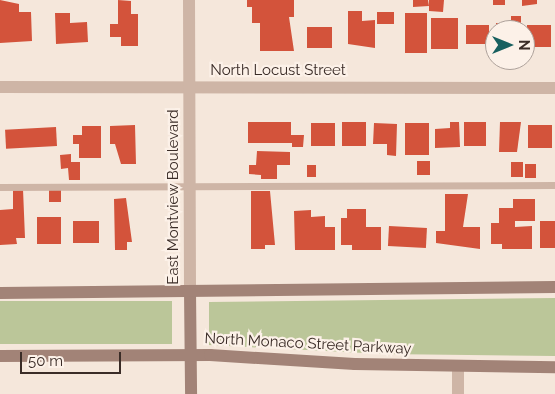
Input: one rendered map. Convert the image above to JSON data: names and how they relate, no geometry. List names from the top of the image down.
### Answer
{
  "streets": {
    "main road": ["East Montview Boulevard", "North Monaco Street Parkway"],
    "street": ["North Locust Street"]
  },
  "crossings": [
    ["North Locust Street", "East Montview Boulevard"],
    ["East Montview Boulevard", "North Monaco Street Parkway"]
  ],
  "scale_bar": "50 m",
  "north": "right"
}
